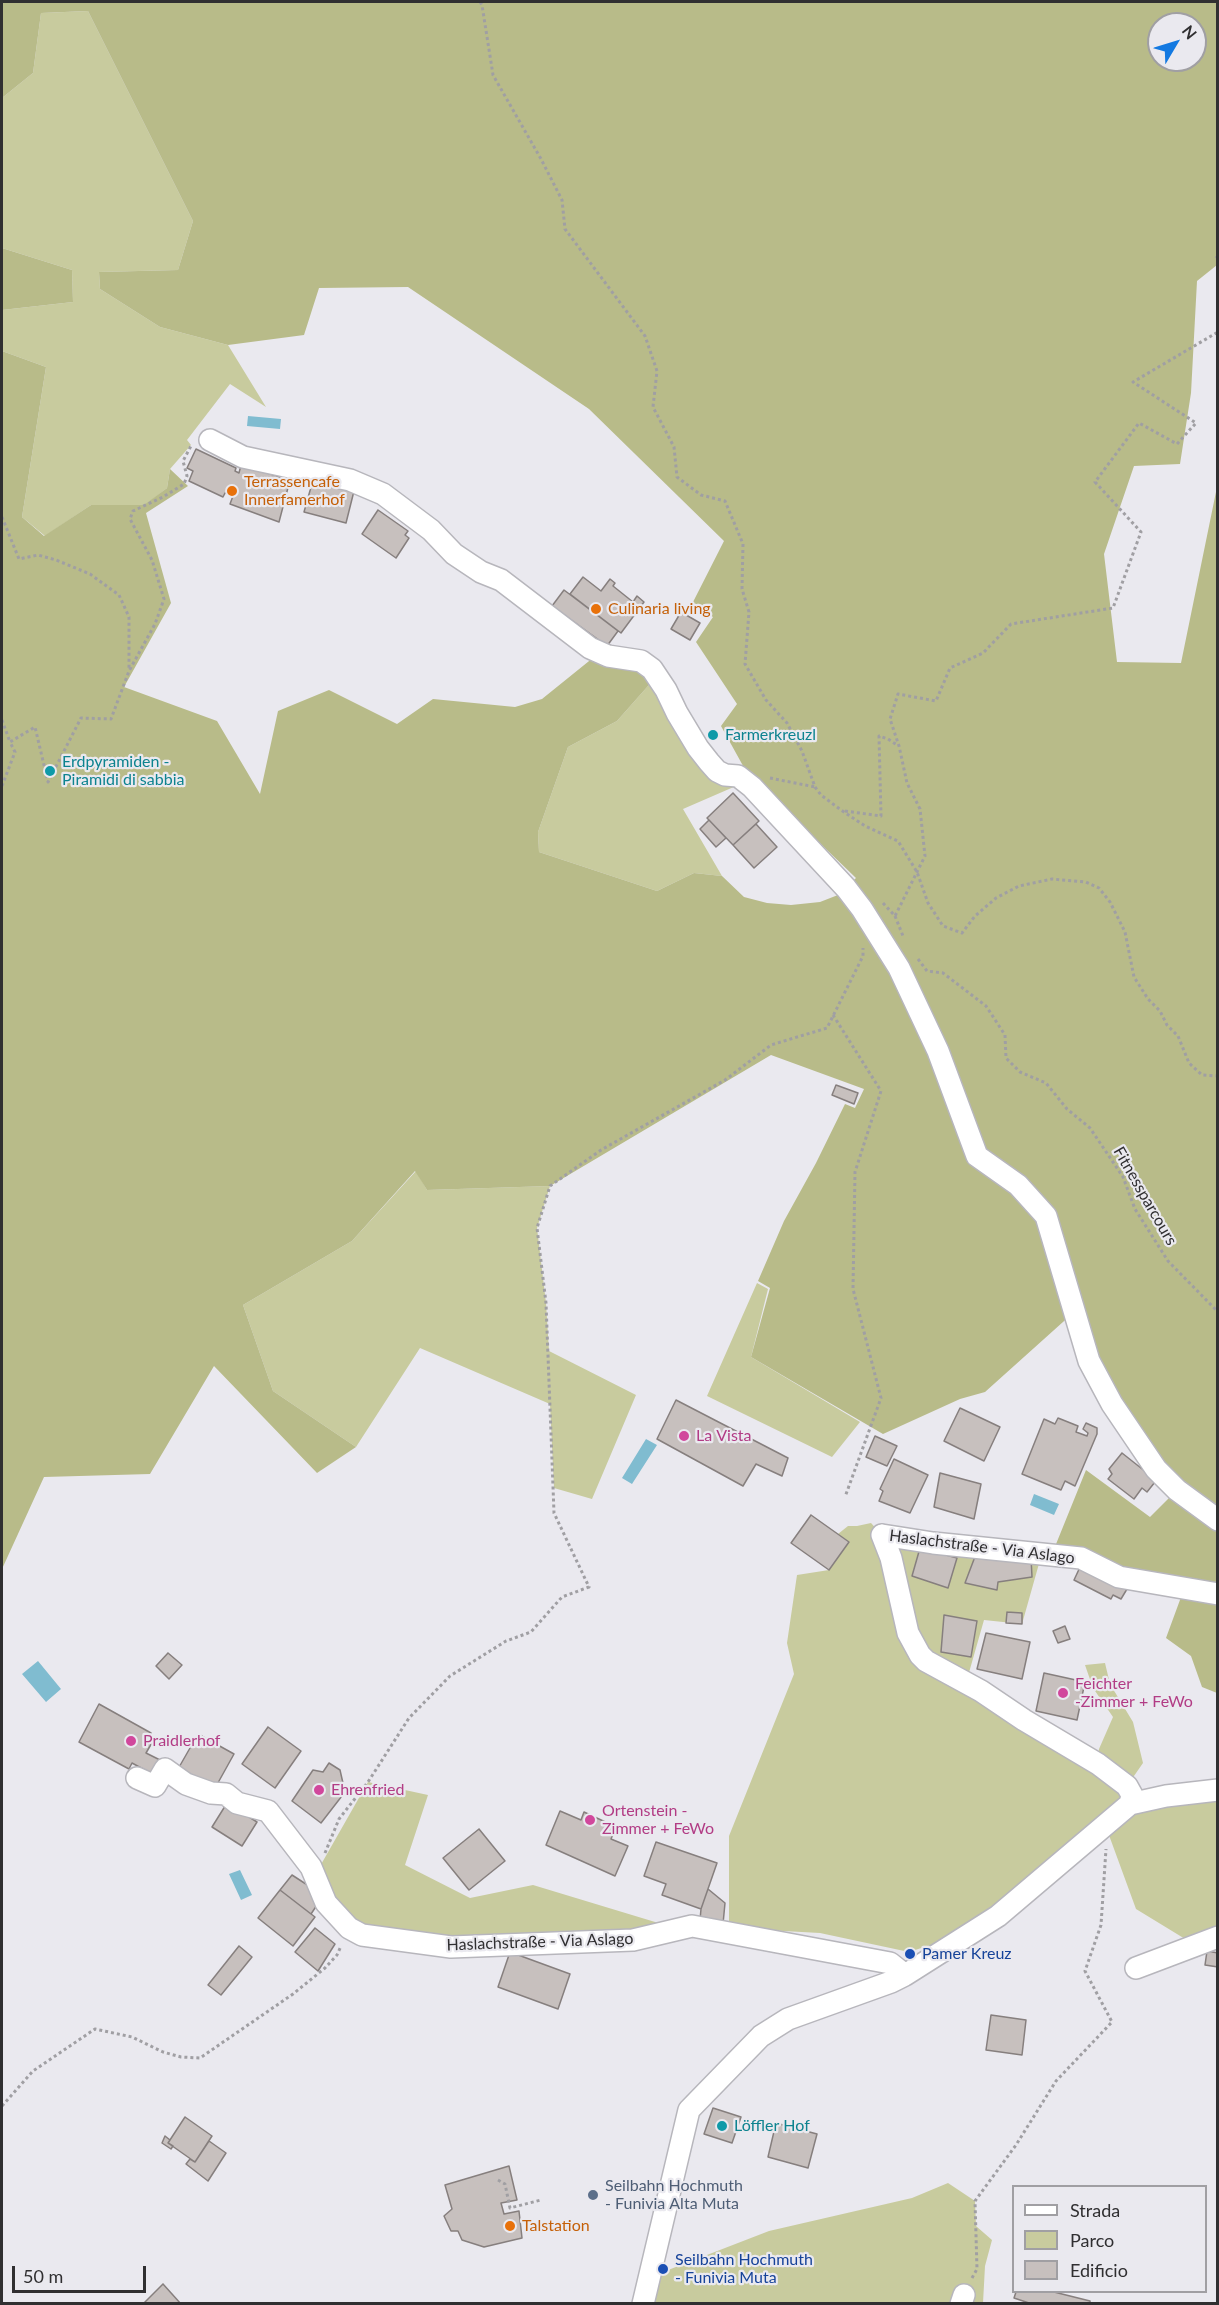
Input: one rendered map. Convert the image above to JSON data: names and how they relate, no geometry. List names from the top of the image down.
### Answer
{
  "streets": {
    "street": ["Haslachstraße - Via Aslago"],
    "path": ["Fitnessparcours"]
  },
  "places": [
    "Terrassencafe Innerfamerhof",
    "Culinaria living",
    "Farmerkreuzl",
    "Erdpyramiden - Piramidi di sabbia",
    "La Vista",
    "Feichter -Zimmer + FeWo",
    "Praidlerhof",
    "Ehrenfried",
    "Ortenstein - Zimmer + FeWo",
    "Pamer Kreuz",
    "Löffler Hof",
    "Seilbahn Hochmuth - Funivia Alta Muta",
    "Talstation",
    "Seilbahn Hochmuth - Funivia Muta"
  ],
  "legend": ["Strada", "Parco", "Edificio"],
  "scale_bar": "50 m",
  "north": "top right"
}
